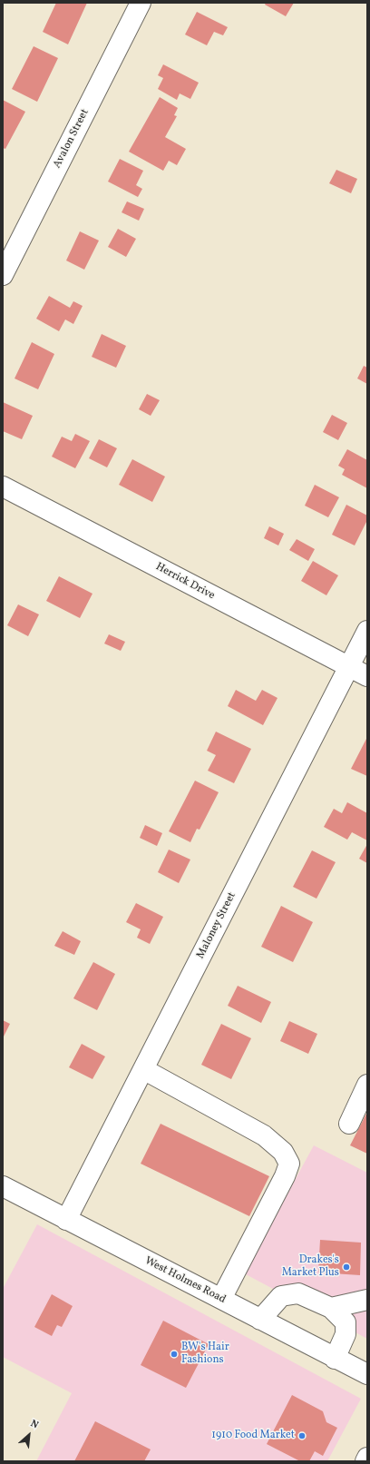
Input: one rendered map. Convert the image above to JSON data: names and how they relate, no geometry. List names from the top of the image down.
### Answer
{
  "streets": {
    "street": [
      "Avalon Street",
      "Herrick Drive",
      "Maloney Street",
      "West Holmes Road"
    ]
  },
  "crossings": [
    ["Herrick Drive", "Maloney Street"],
    ["Maloney Street", "West Holmes Road"]
  ],
  "places": ["Drakes's Market Plus", "BW's Hair Fashions", "1910 Food Market"],
  "north": "top right"
}
